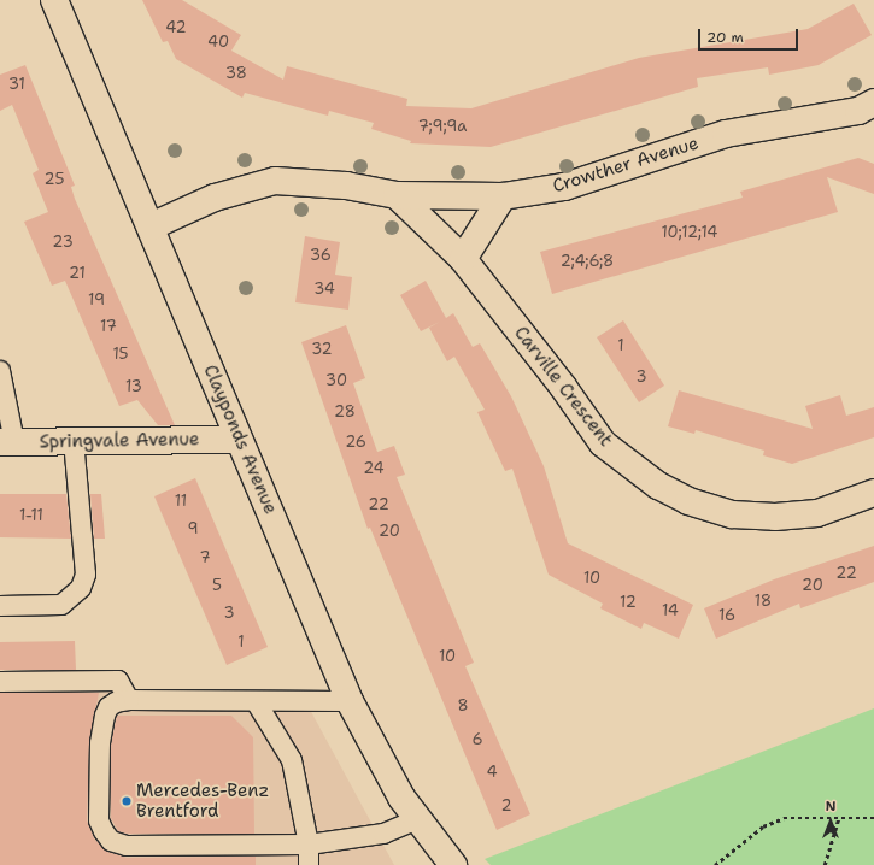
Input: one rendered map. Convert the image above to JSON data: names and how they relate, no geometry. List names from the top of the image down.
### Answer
{
  "streets": {
    "street": [
      "Crowther Avenue",
      "Carville Crescent",
      "Clayponds Avenue",
      "Springvale Avenue"
    ]
  },
  "crossings": [
    ["Crowther Avenue", "Carville Crescent"],
    ["Crowther Avenue", "Clayponds Avenue"],
    ["Clayponds Avenue", "Springvale Avenue"]
  ],
  "places": ["Mercedes-Benz Brentford"],
  "house_numbers": [
    "42",
    "40",
    "38",
    "31",
    "7;9;9a",
    "25",
    "10;12;14",
    "23",
    "36",
    "2;4;6;8",
    "21",
    "34",
    "19",
    "17",
    "1",
    "32",
    "15",
    "3",
    "30",
    "13",
    "28",
    "26",
    "24",
    "11",
    "22",
    "1-11",
    "9",
    "20",
    "7",
    "22",
    "10",
    "5",
    "20",
    "18",
    "12",
    "14",
    "3",
    "16",
    "1",
    "10",
    "8",
    "6",
    "4",
    "2"
  ],
  "scale_bar": "20 m",
  "north": "top"
}
